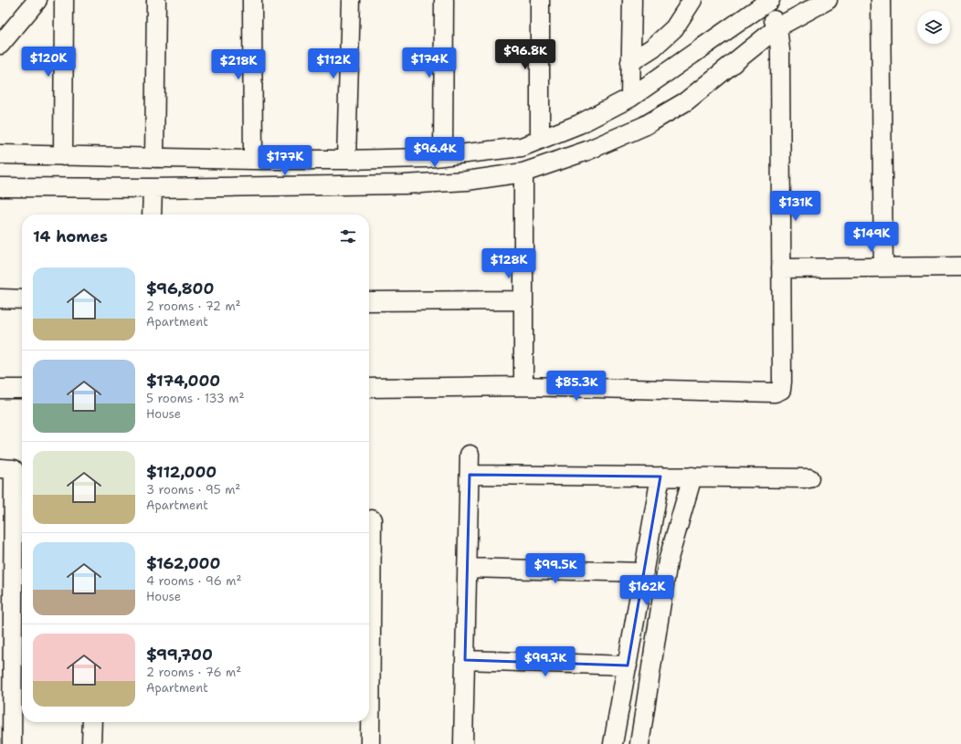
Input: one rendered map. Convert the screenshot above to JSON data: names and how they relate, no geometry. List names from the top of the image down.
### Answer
{
  "page": {
    "price": [
      "$96.8K",
      "$120K",
      "$174K",
      "$112K",
      "$218K",
      "$96.4K",
      "$177K",
      "$131K",
      "$149K",
      "$128K",
      "$85.3K",
      "$99.5K",
      "$162K",
      "$99.7K"
    ],
    "heading": "14 homes",
    "list": [
      {
        "name": "$96,800",
        "note": "2 rooms · 72 m² · Apartment"
      },
      {
        "name": "$174,000",
        "note": "5 rooms · 133 m² · House"
      },
      {
        "name": "$112,000",
        "note": "3 rooms · 95 m² · Apartment"
      },
      {
        "name": "$162,000",
        "note": "4 rooms · 96 m² · House"
      },
      {
        "name": "$99,700",
        "note": "2 rooms · 76 m² · Apartment"
      }
    ]
  }
}
